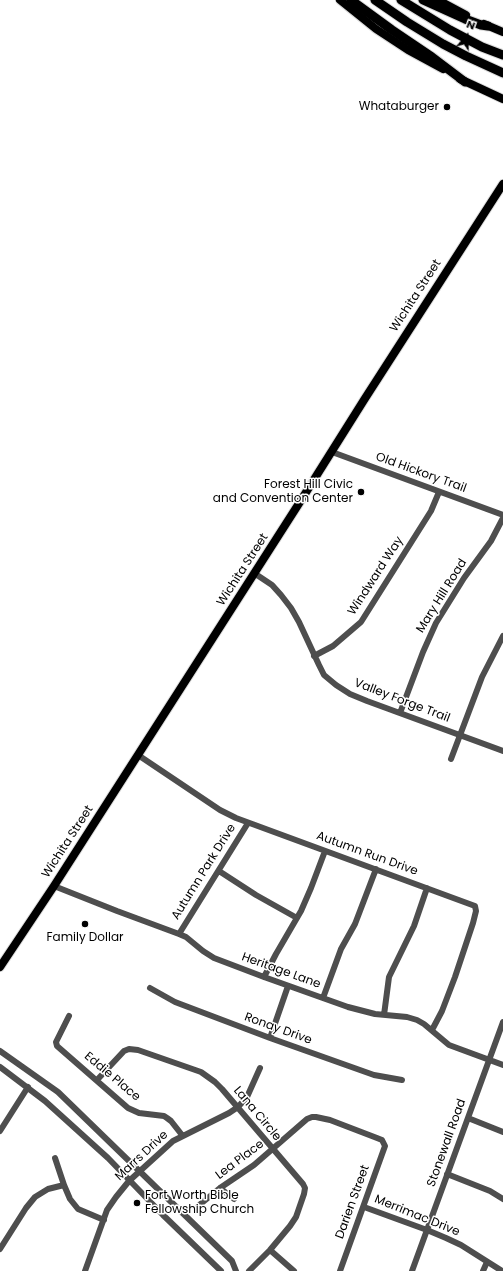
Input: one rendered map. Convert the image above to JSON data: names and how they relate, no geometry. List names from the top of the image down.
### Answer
{
  "streets": {
    "main road": ["Wichita Street"],
    "street": [
      "Old Hickory Trail",
      "Windward Way",
      "Mary Hill Road",
      "Valley Forge Trail",
      "Autumn Run Drive",
      "Autumn Park Drive",
      "Heritage Lane",
      "Ronay Drive",
      "Eddie Place",
      "Lana Circle",
      "Stonewall Road",
      "Marrs Drive",
      "Lea Place",
      "Darien Street",
      "Merrimac Drive"
    ]
  },
  "crossings": [
    ["Wichita Street", "Old Hickory Trail"],
    ["Wichita Street", "Valley Forge Trail"],
    ["Wichita Street", "Autumn Run Drive"],
    ["Wichita Street", "Heritage Lane"],
    ["Old Hickory Trail", "Windward Way"],
    ["Old Hickory Trail", "Mary Hill Road"],
    ["Windward Way", "Valley Forge Trail"],
    ["Mary Hill Road", "Valley Forge Trail"],
    ["Autumn Run Drive", "Autumn Park Drive"],
    ["Autumn Run Drive", "Heritage Lane"],
    ["Autumn Park Drive", "Heritage Lane"],
    ["Heritage Lane", "Stonewall Road"],
    ["Eddie Place", "Lana Circle"],
    ["Eddie Place", "Marrs Drive"],
    ["Lana Circle", "Marrs Drive"],
    ["Lana Circle", "Lea Place"],
    ["Stonewall Road", "Merrimac Drive"],
    ["Lea Place", "Darien Street"],
    ["Darien Street", "Merrimac Drive"]
  ],
  "places": [
    "Whataburger",
    "Forest Hill Civic and Convention Center",
    "Family Dollar",
    "Fort Worth Bible Fellowship Church"
  ],
  "north": "top"
}
